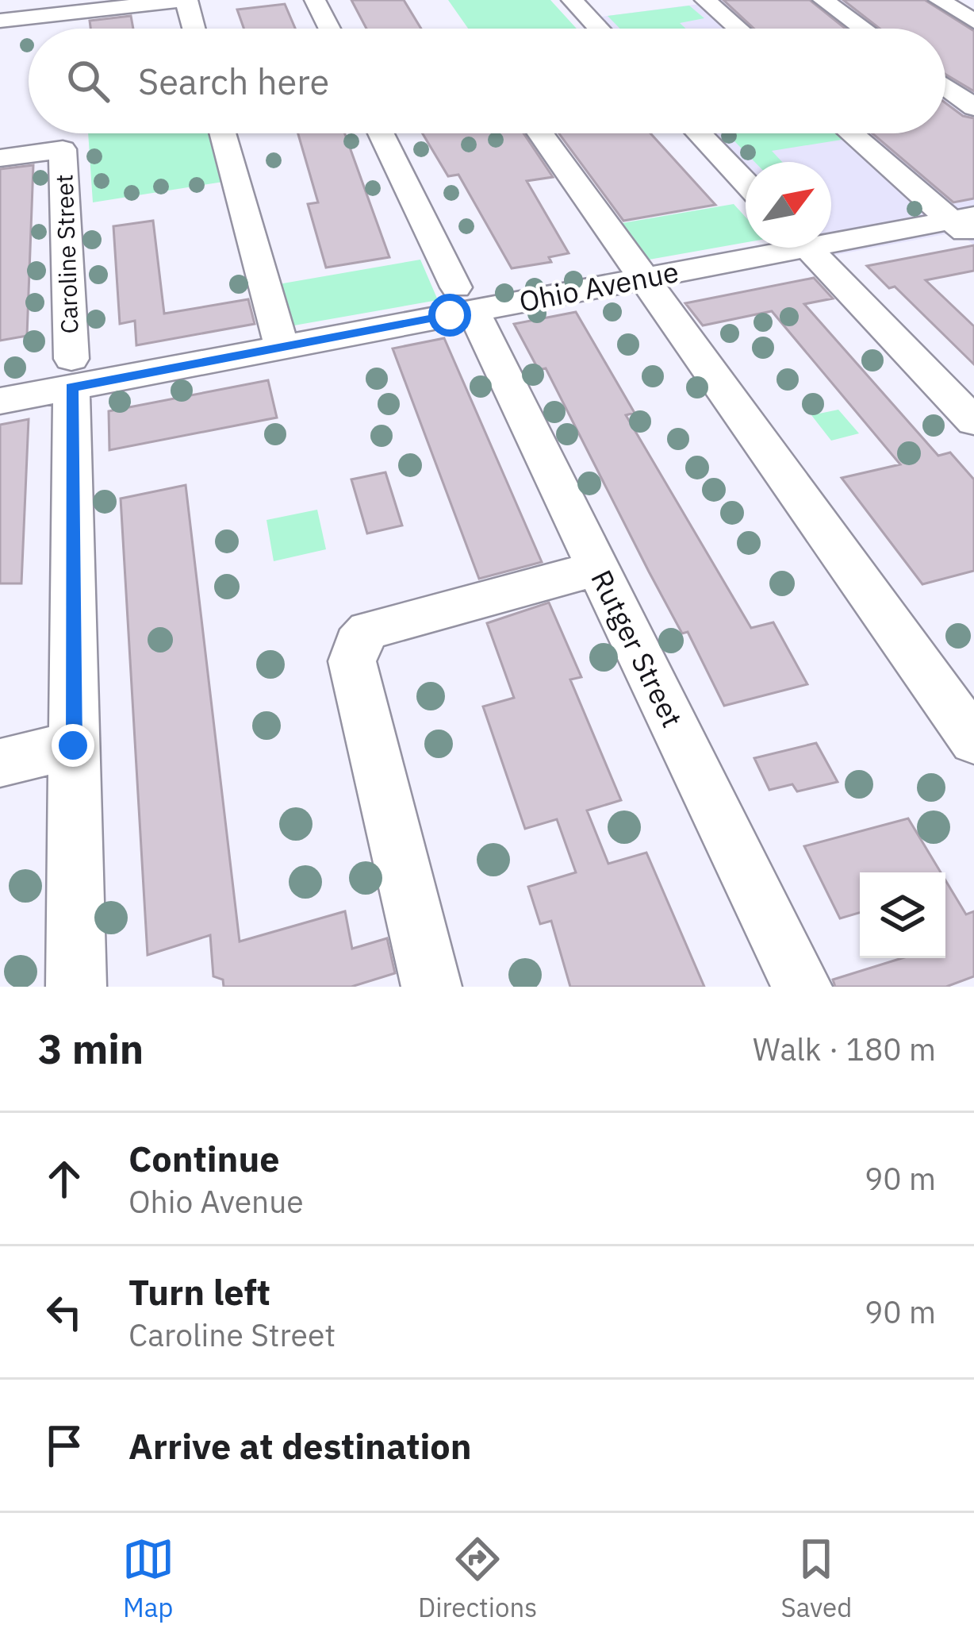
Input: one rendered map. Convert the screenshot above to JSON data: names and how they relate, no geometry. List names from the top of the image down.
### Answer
{
  "streets": {
    "street": ["Caroline Street", "Ohio Avenue", "Rutger Street"]
  },
  "crossings": [
    ["Caroline Street", "Ohio Avenue"],
    ["Ohio Avenue", "Rutger Street"]
  ],
  "north": "top right",
  "page": {
    "search": "Search here",
    "heading": ["3 min", "Walk · 180 m"],
    "list": [
      ["Continue", "Ohio Avenue", "90 m"],
      ["Turn left", "Caroline Street", "90 m"],
      "Arrive at destination"
    ],
    "nav": ["Map", "Directions", "Saved"]
  }
}
